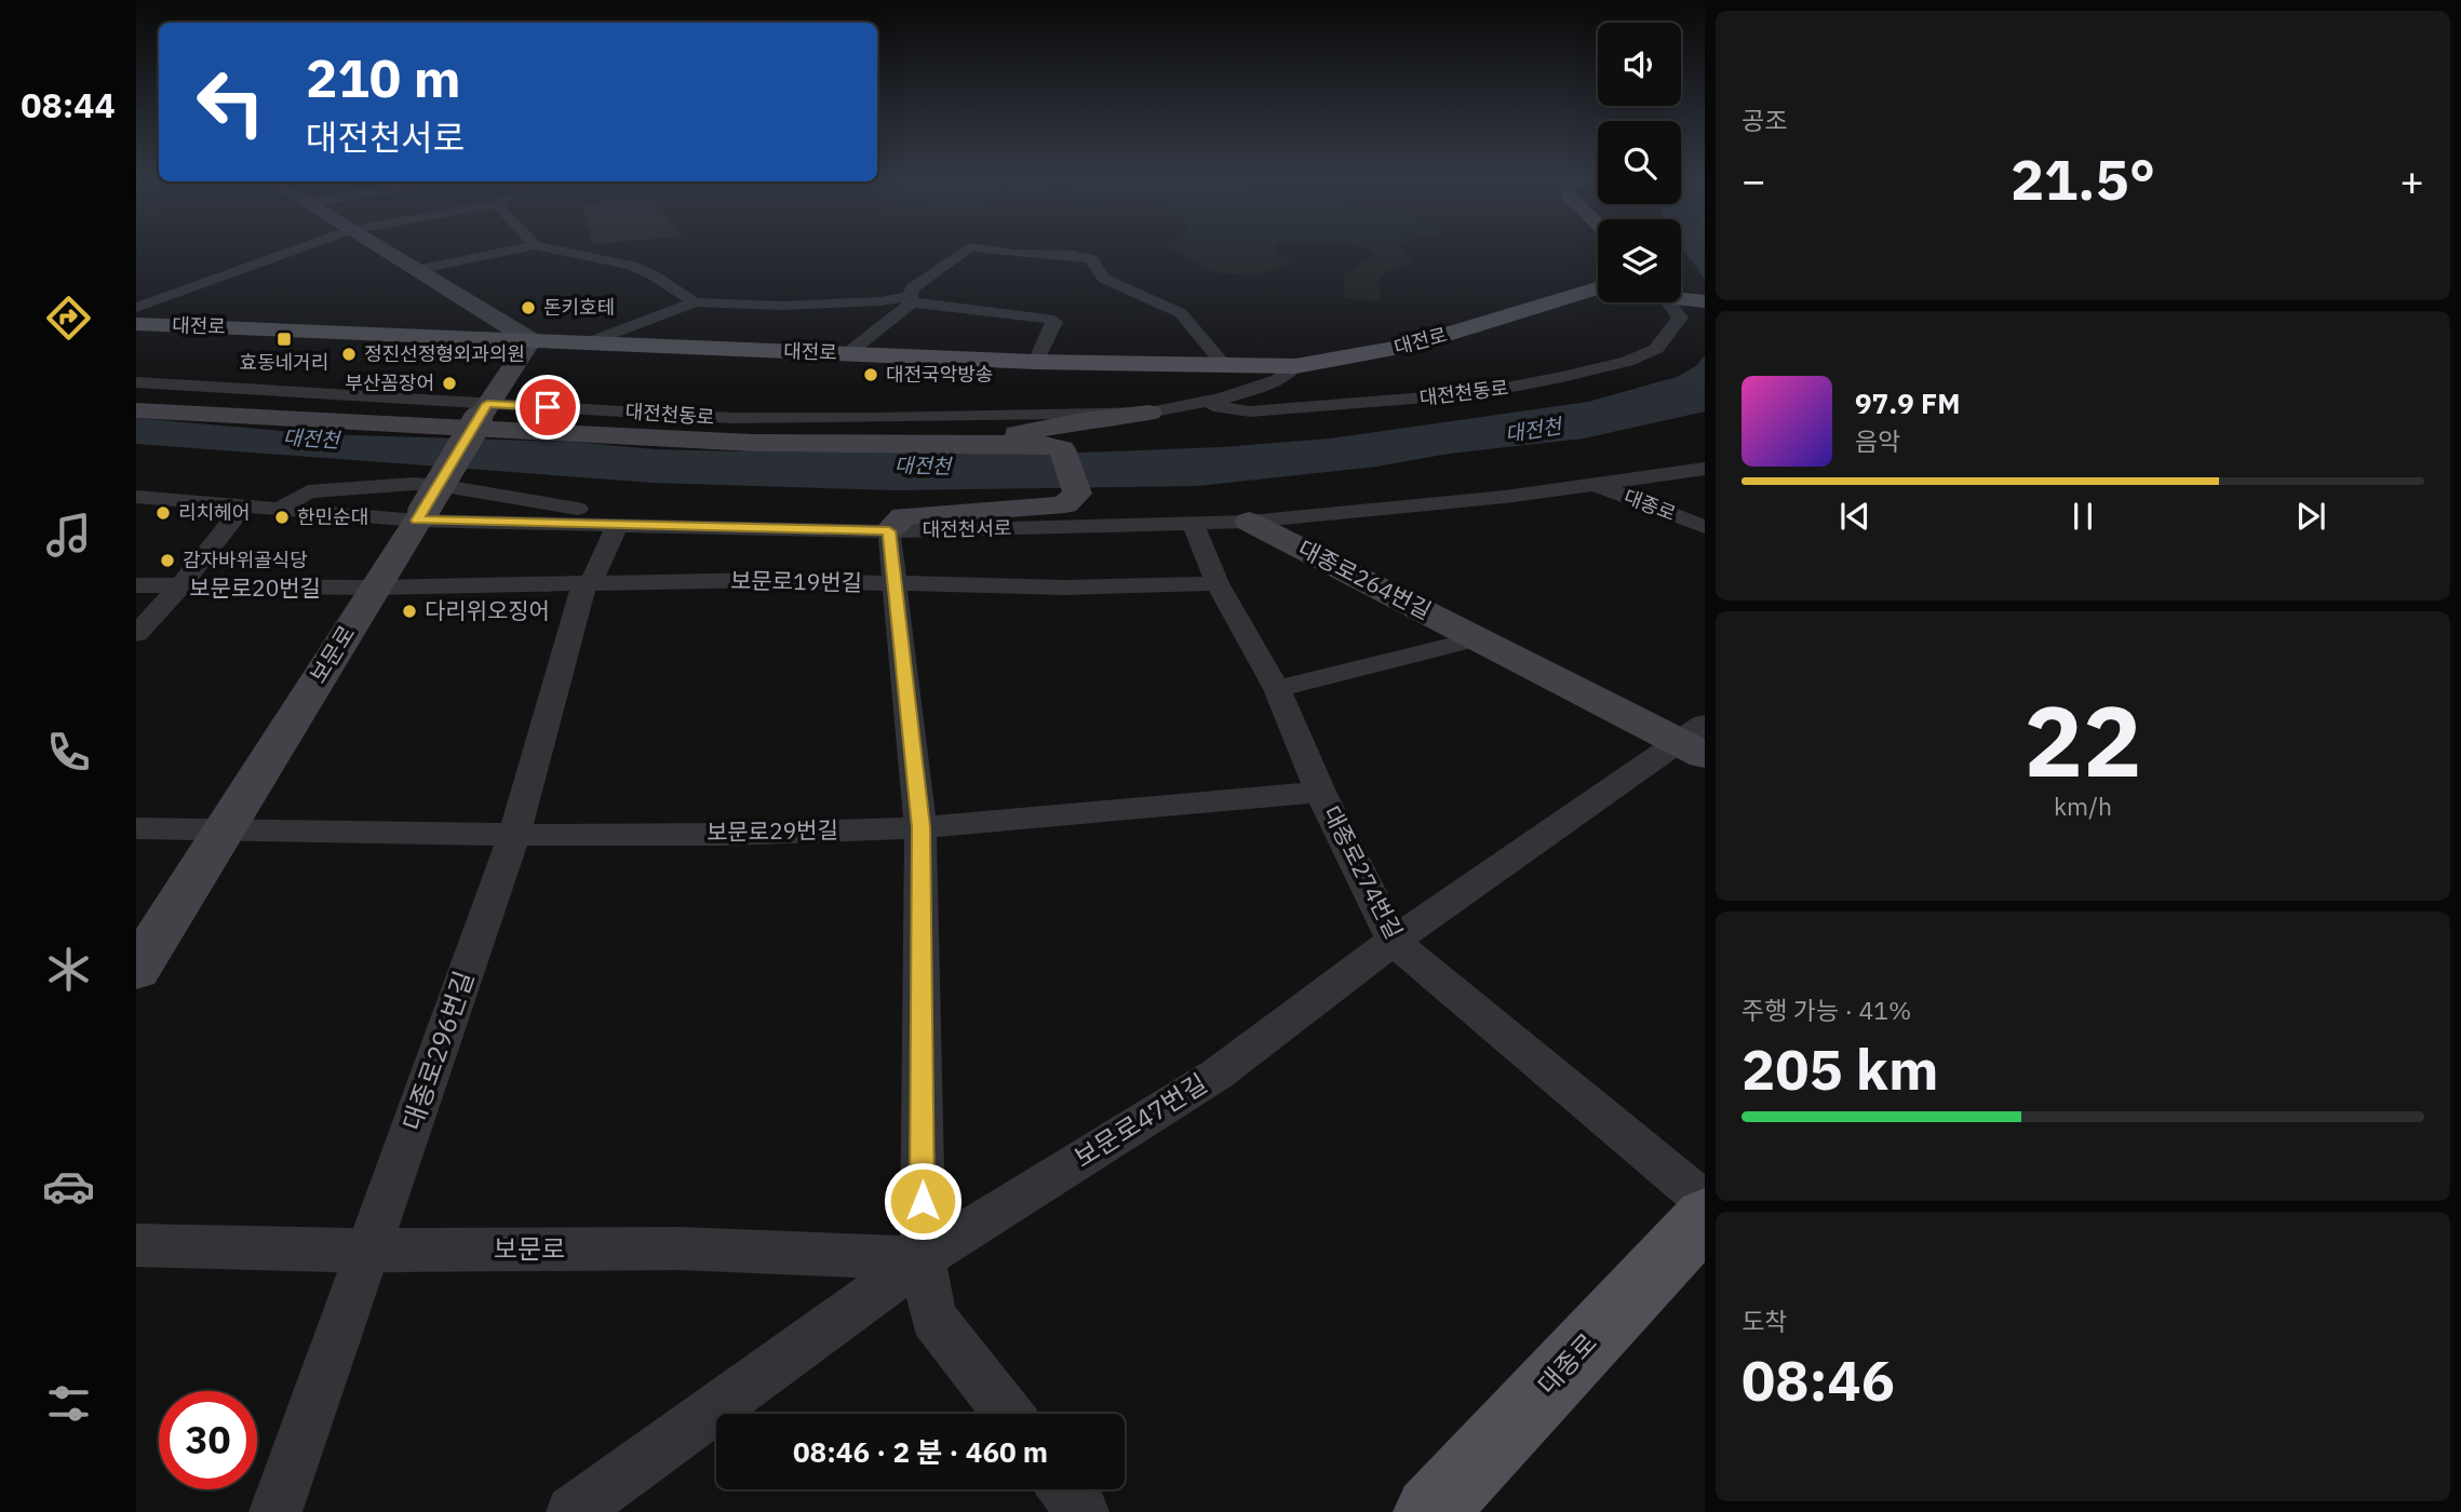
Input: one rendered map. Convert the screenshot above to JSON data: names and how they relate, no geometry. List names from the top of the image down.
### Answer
{
  "streets": {
    "main road": [
      "대전로",
      "대종로",
      "대종로264번길",
      "보문로"
    ],
    "street": [
      "대전천동로",
      "대전천서로",
      "보문로19번길",
      "보문로20번길",
      "보문로29번길",
      "대종로274번길",
      "대종로296번길",
      "보문로47번길"
    ]
  },
  "crossings": [
    ["대전로", "대전천동로"],
    ["대전로", "보문로"],
    ["대전천동로", "보문로"],
    ["대종로", "대전천서로"],
    ["대전천서로", "대종로264번길"],
    ["대전천서로", "보문로"],
    ["대전천서로", "대종로274번길"],
    ["대전천서로", "대종로296번길"],
    ["대종로264번길", "대종로274번길"],
    ["대종로264번길", "보문로47번길"],
    ["보문로19번길", "보문로20번길"],
    ["보문로19번길", "보문로"],
    ["보문로19번길", "대종로274번길"],
    ["보문로19번길", "대종로296번길"],
    ["보문로20번길", "보문로"],
    ["보문로", "보문로29번길"],
    ["보문로", "대종로296번길"],
    ["보문로", "보문로47번길"],
    ["보문로29번길", "대종로274번길"],
    ["보문로29번길", "대종로296번길"],
    ["대종로274번길", "보문로47번길"]
  ],
  "water": ["대전천"],
  "places": {
    "other": [
      "돈키호테",
      "정진선정형외과의원",
      "대전국악방송",
      "부산꼼장어",
      "리치헤어",
      "한민순대",
      "감자바위골식당",
      "다리위오징어"
    ],
    "transit": ["효동네거리"]
  },
  "page": {
    "tabs": "08:44",
    "tile": [
      "공조",
      ["22", "km/h"],
      ["주행 가능 · 41%", "205 km"],
      ["도착", "08:46"]
    ],
    "turn": ["210 m", "대전천서로"],
    "heat": ["−", "21.5°", "+"],
    "song": ["97.9 FM", "음악"],
    "limit": "30",
    "trip": "08:46 · 2 분 · 460 m"
  }
}
